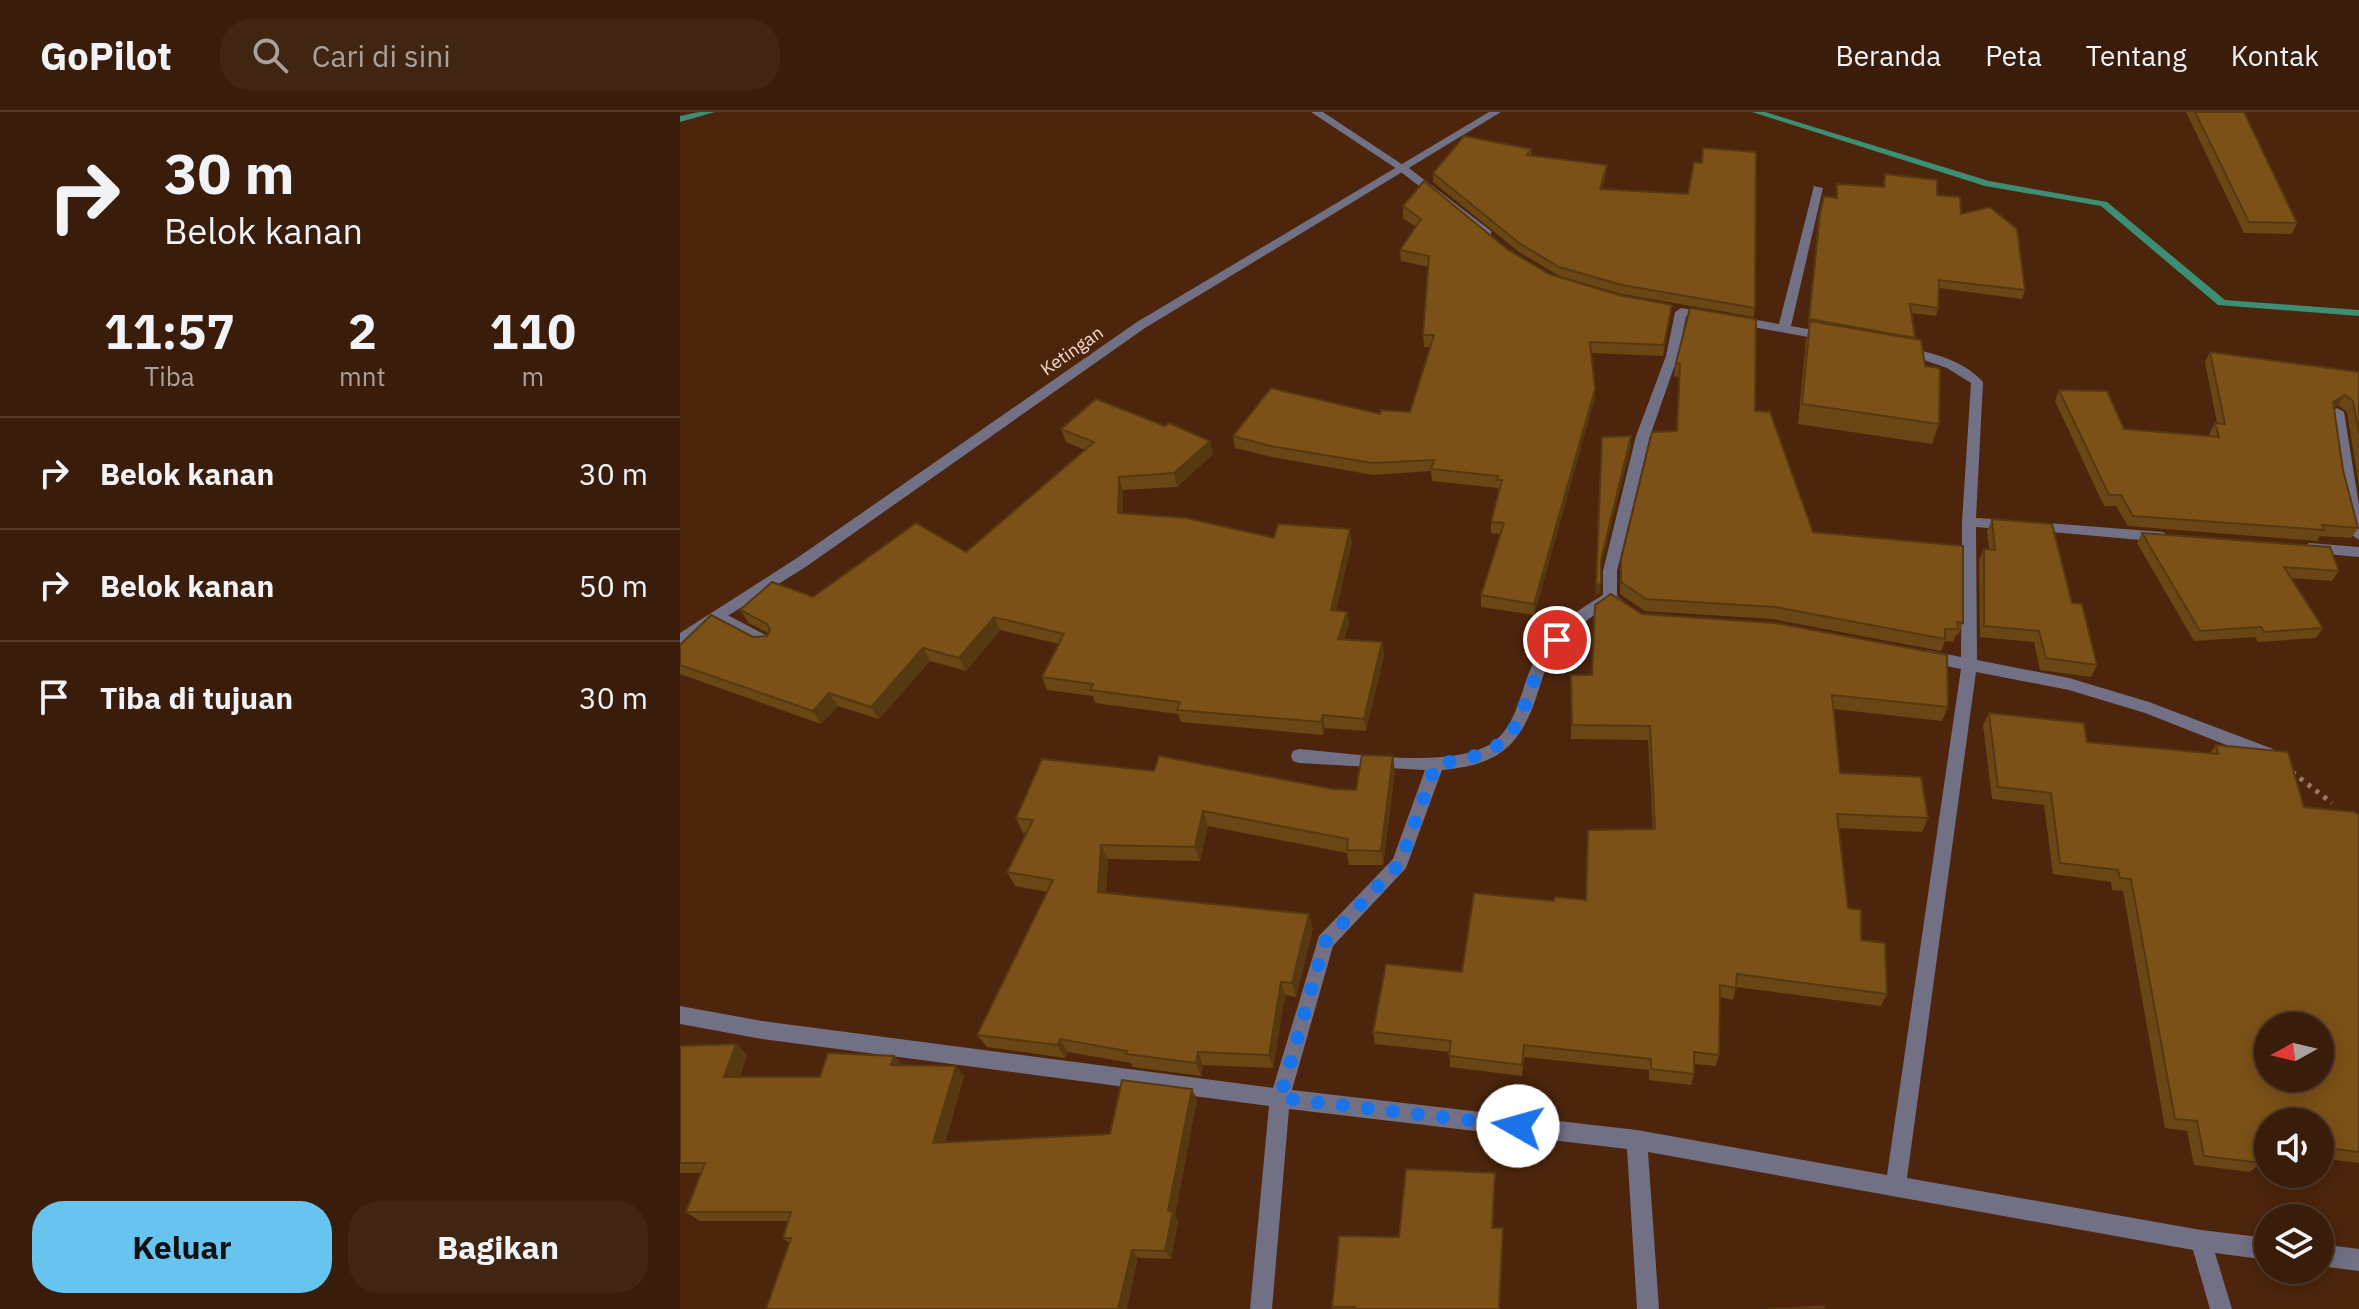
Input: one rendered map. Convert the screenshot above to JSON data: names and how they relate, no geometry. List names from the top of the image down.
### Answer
{
  "streets": {
    "street": ["Ketingan"]
  },
  "north": "left",
  "page": {
    "header": "GoPilot",
    "search": "Cari di sini",
    "nav": [
      "Beranda",
      "Peta",
      "Tentang",
      "Kontak"
    ],
    "turn": ["30 m", "Belok kanan"],
    "eta": [
      "11:57",
      "Tiba",
      "2",
      "mnt",
      "110",
      "m"
    ],
    "list": [
      {
        "name": "Belok kanan",
        "value": "30 m"
      },
      {
        "name": "Belok kanan",
        "value": "50 m"
      },
      {
        "name": "Tiba di tujuan",
        "value": "30 m"
      }
    ],
    "buttons": ["Keluar", "Bagikan"]
  }
}
